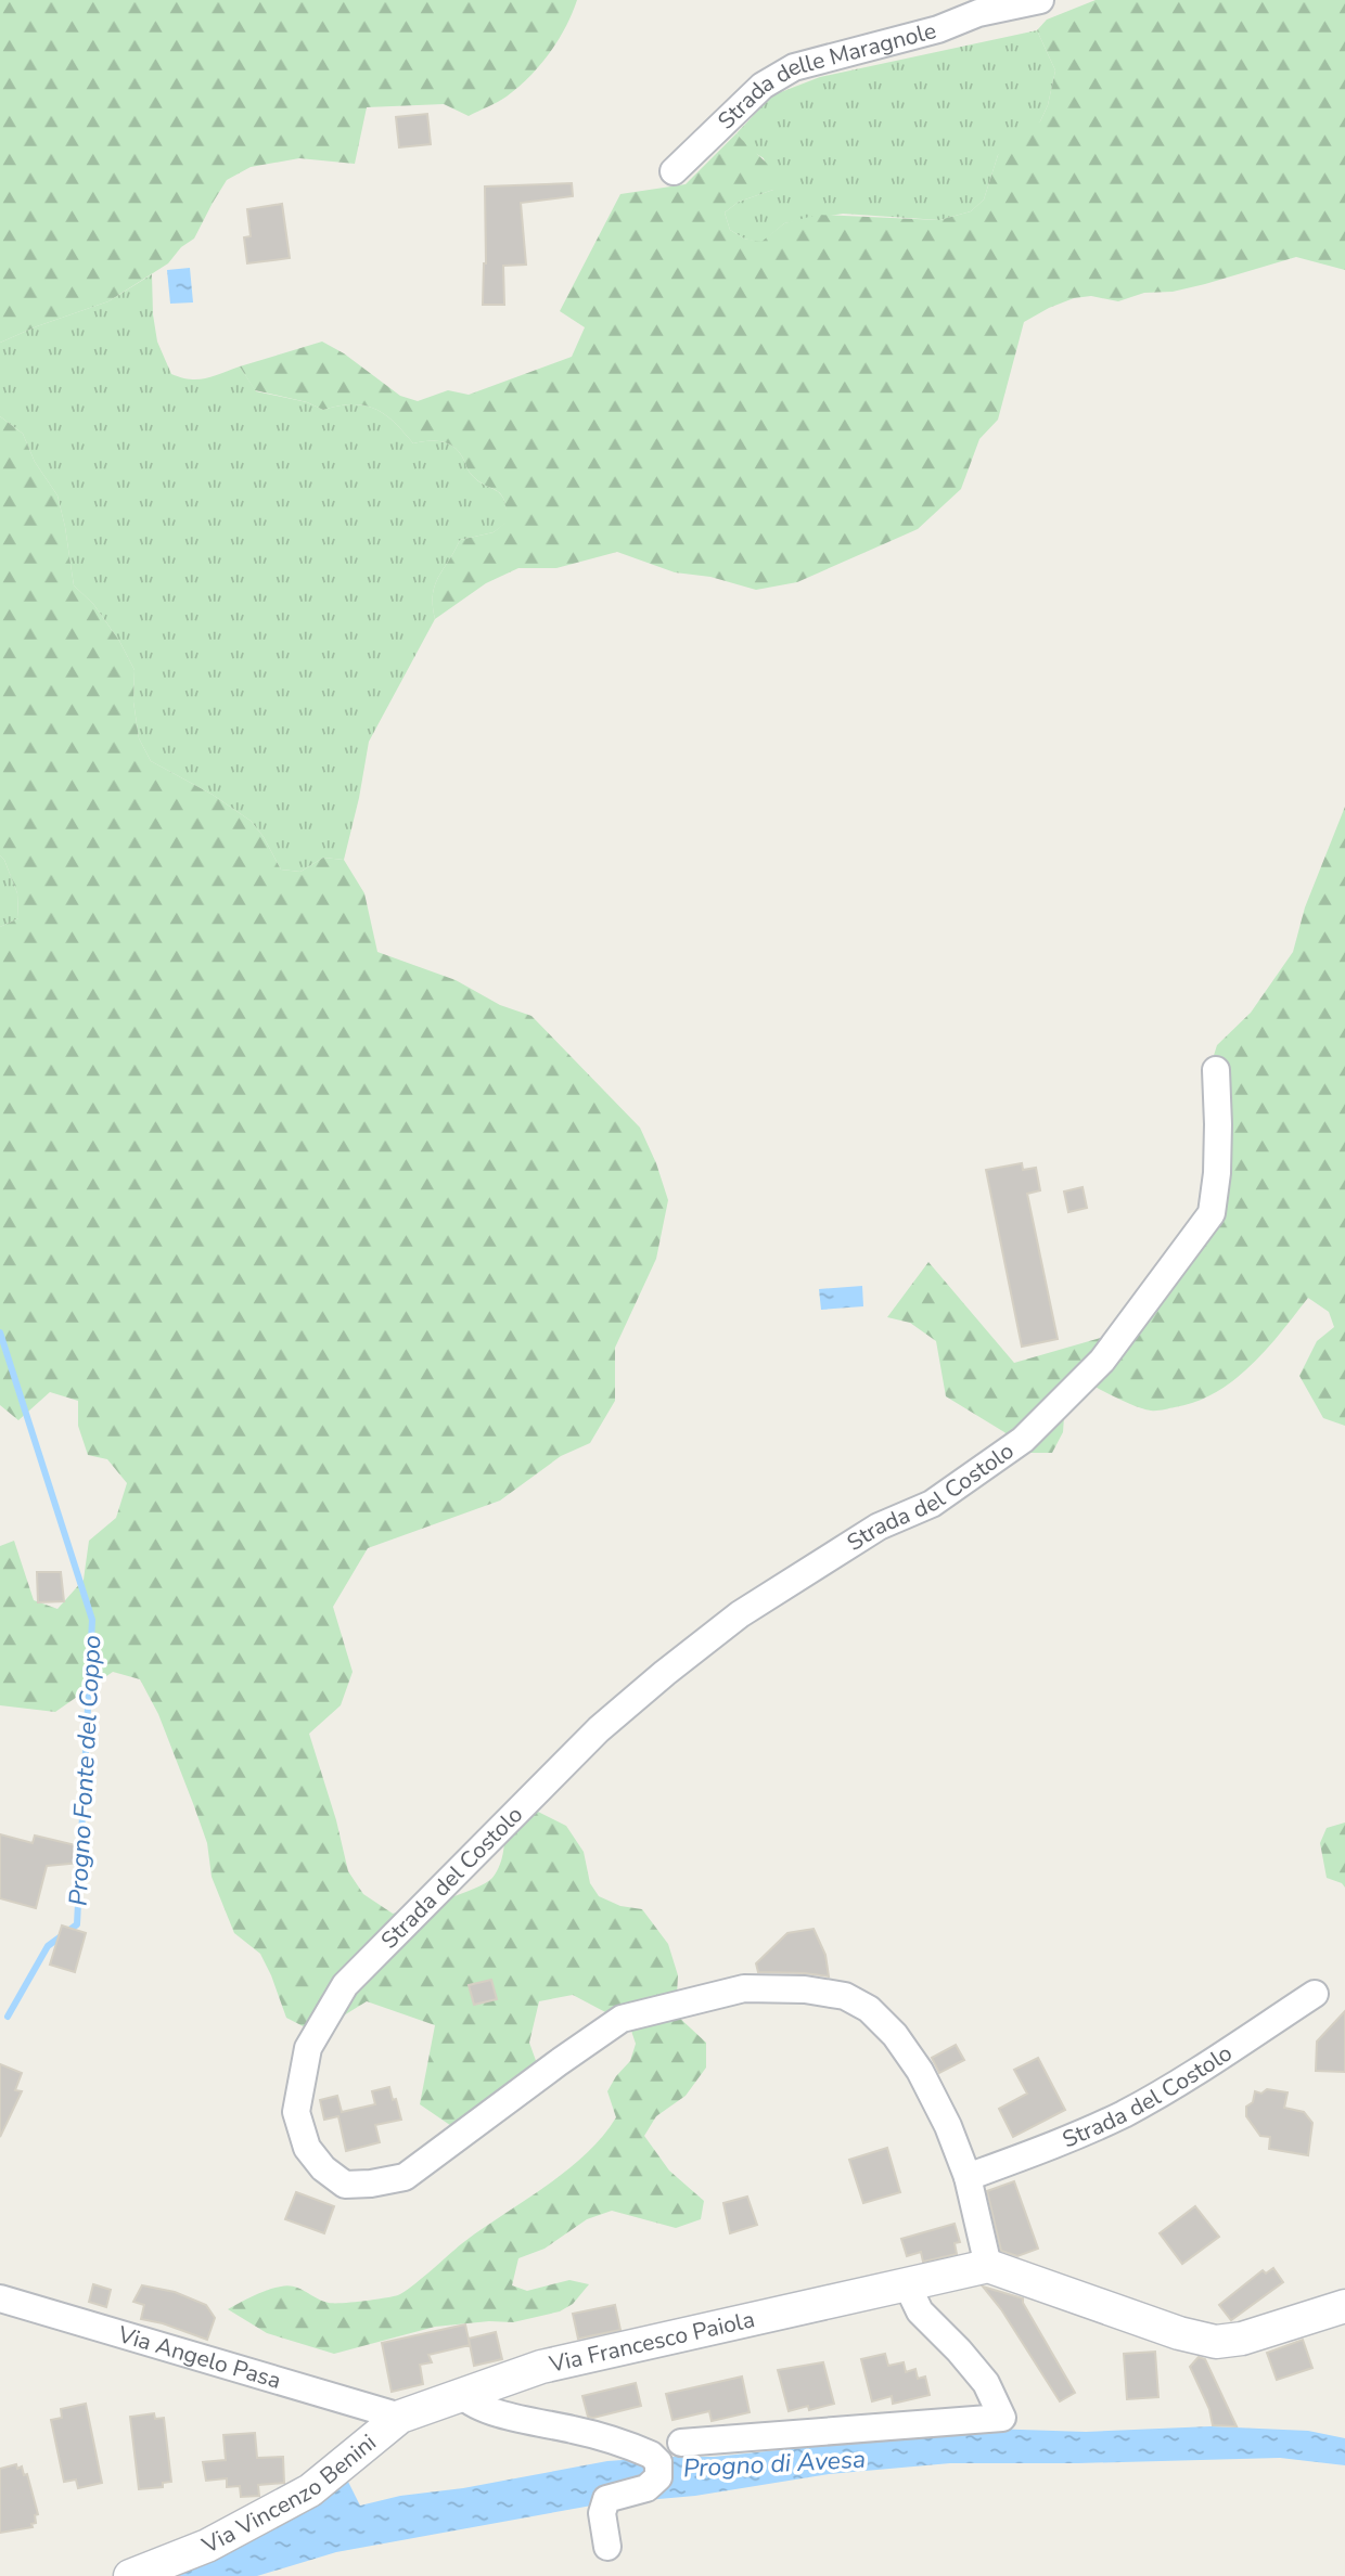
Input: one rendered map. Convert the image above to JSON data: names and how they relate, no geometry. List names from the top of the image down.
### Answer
{
  "streets": {
    "street": [
      "Strada delle Maragnole",
      "Strada del Costolo",
      "Via Francesco Paiola",
      "Via Angelo Pasa",
      "Via Vincenzo Benini"
    ]
  },
  "crossings": [
    ["Strada del Costolo", "Via Francesco Paiola"],
    ["Via Francesco Paiola", "Via Angelo Pasa"],
    ["Via Francesco Paiola", "Via Vincenzo Benini"],
    ["Via Angelo Pasa", "Via Vincenzo Benini"]
  ],
  "water": ["Progno Fonte del Coppo", "Progno di Avesa"]
}
